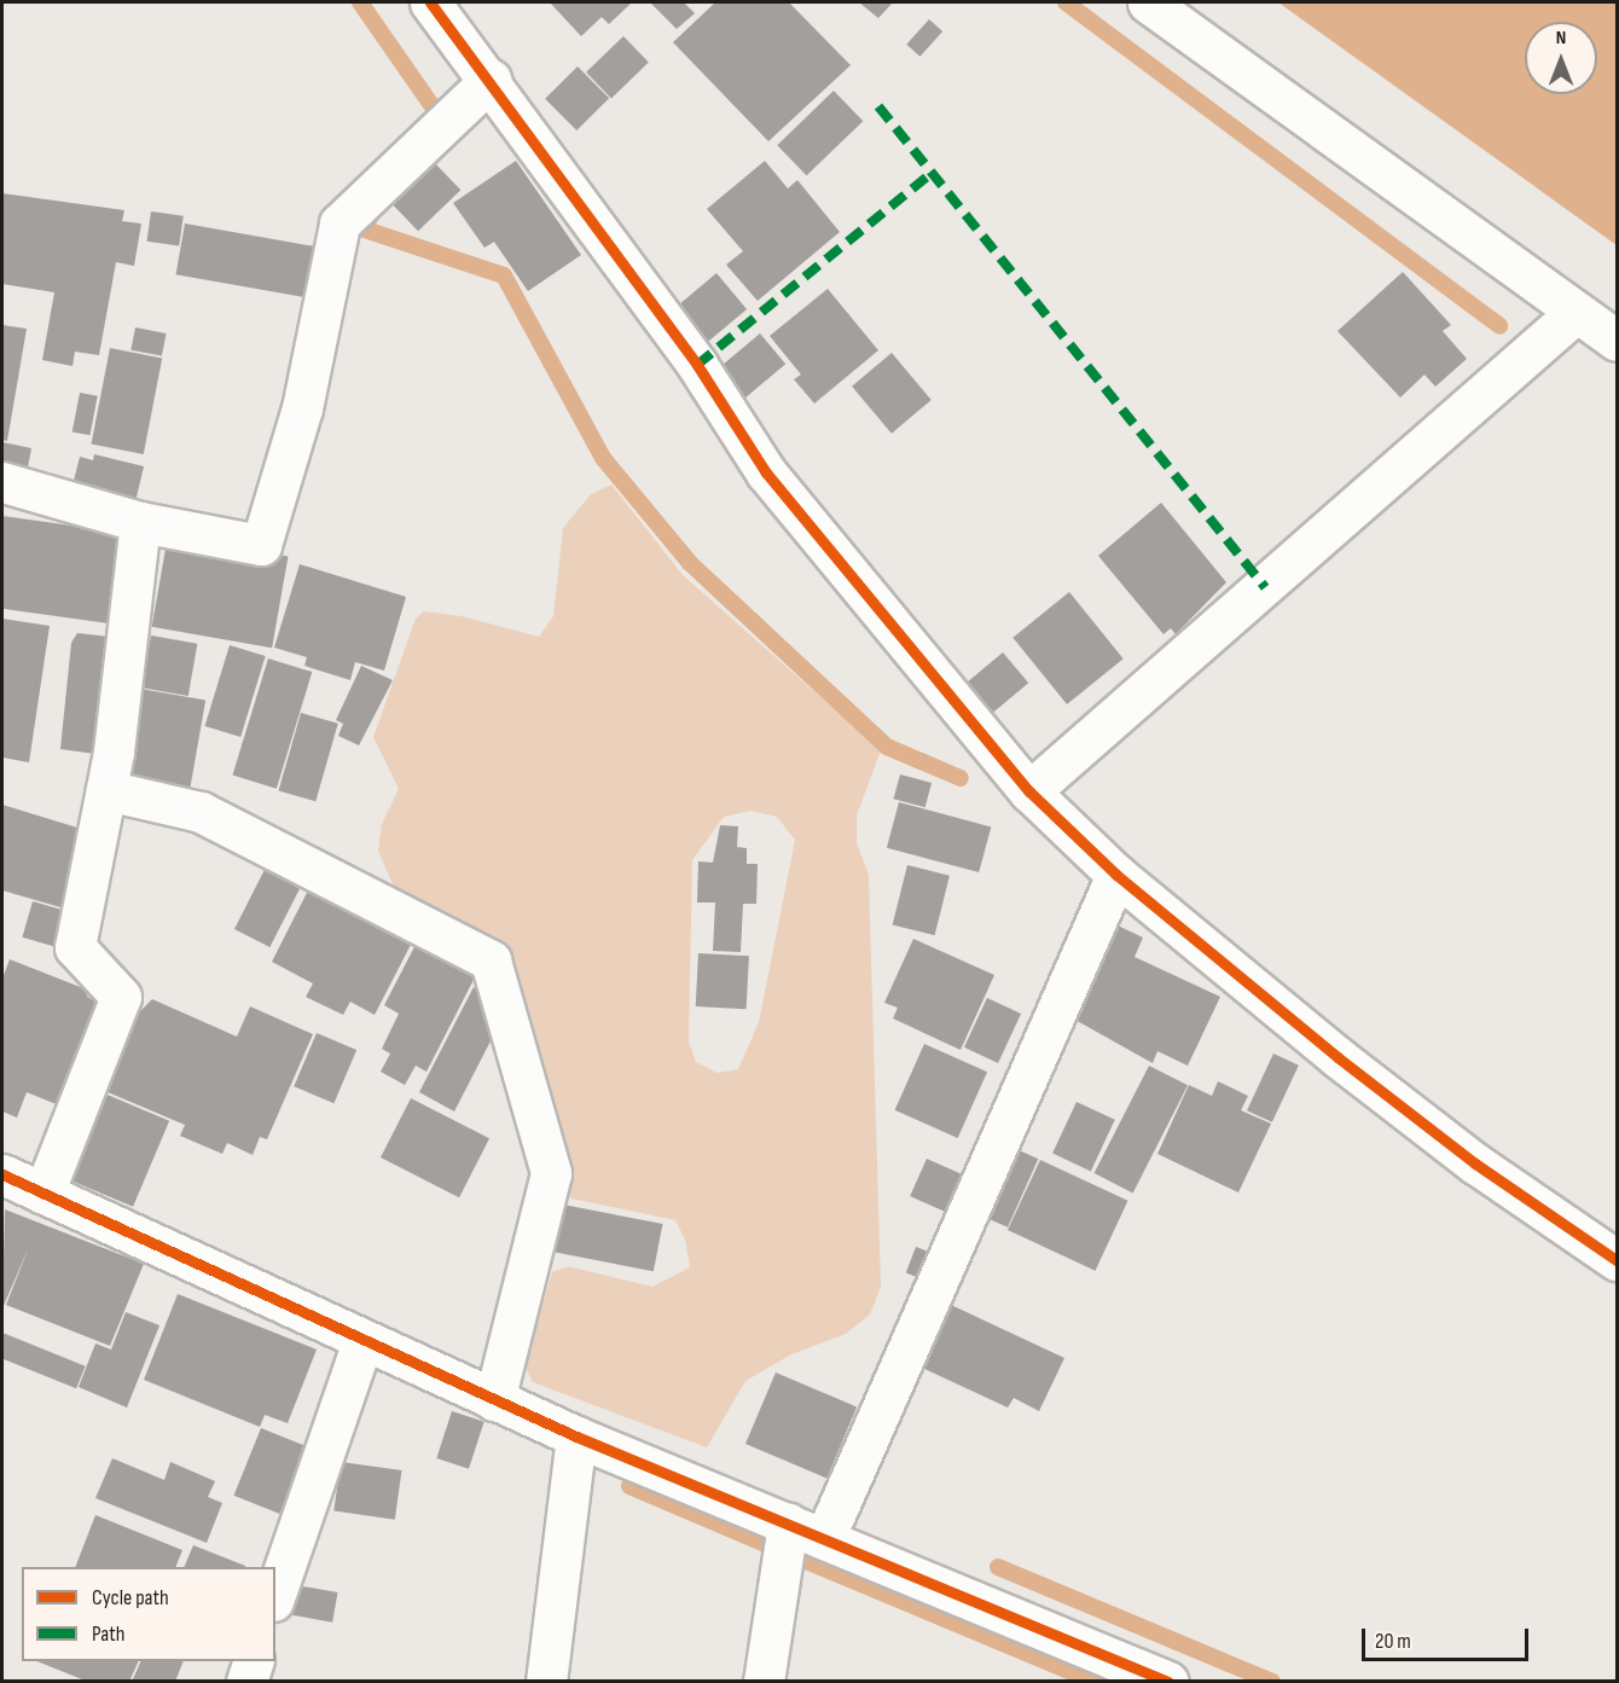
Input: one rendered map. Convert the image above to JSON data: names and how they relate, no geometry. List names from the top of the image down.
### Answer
{
  "legend": ["Cycle path", "Path"],
  "scale_bar": "20 m",
  "north": "top"
}
